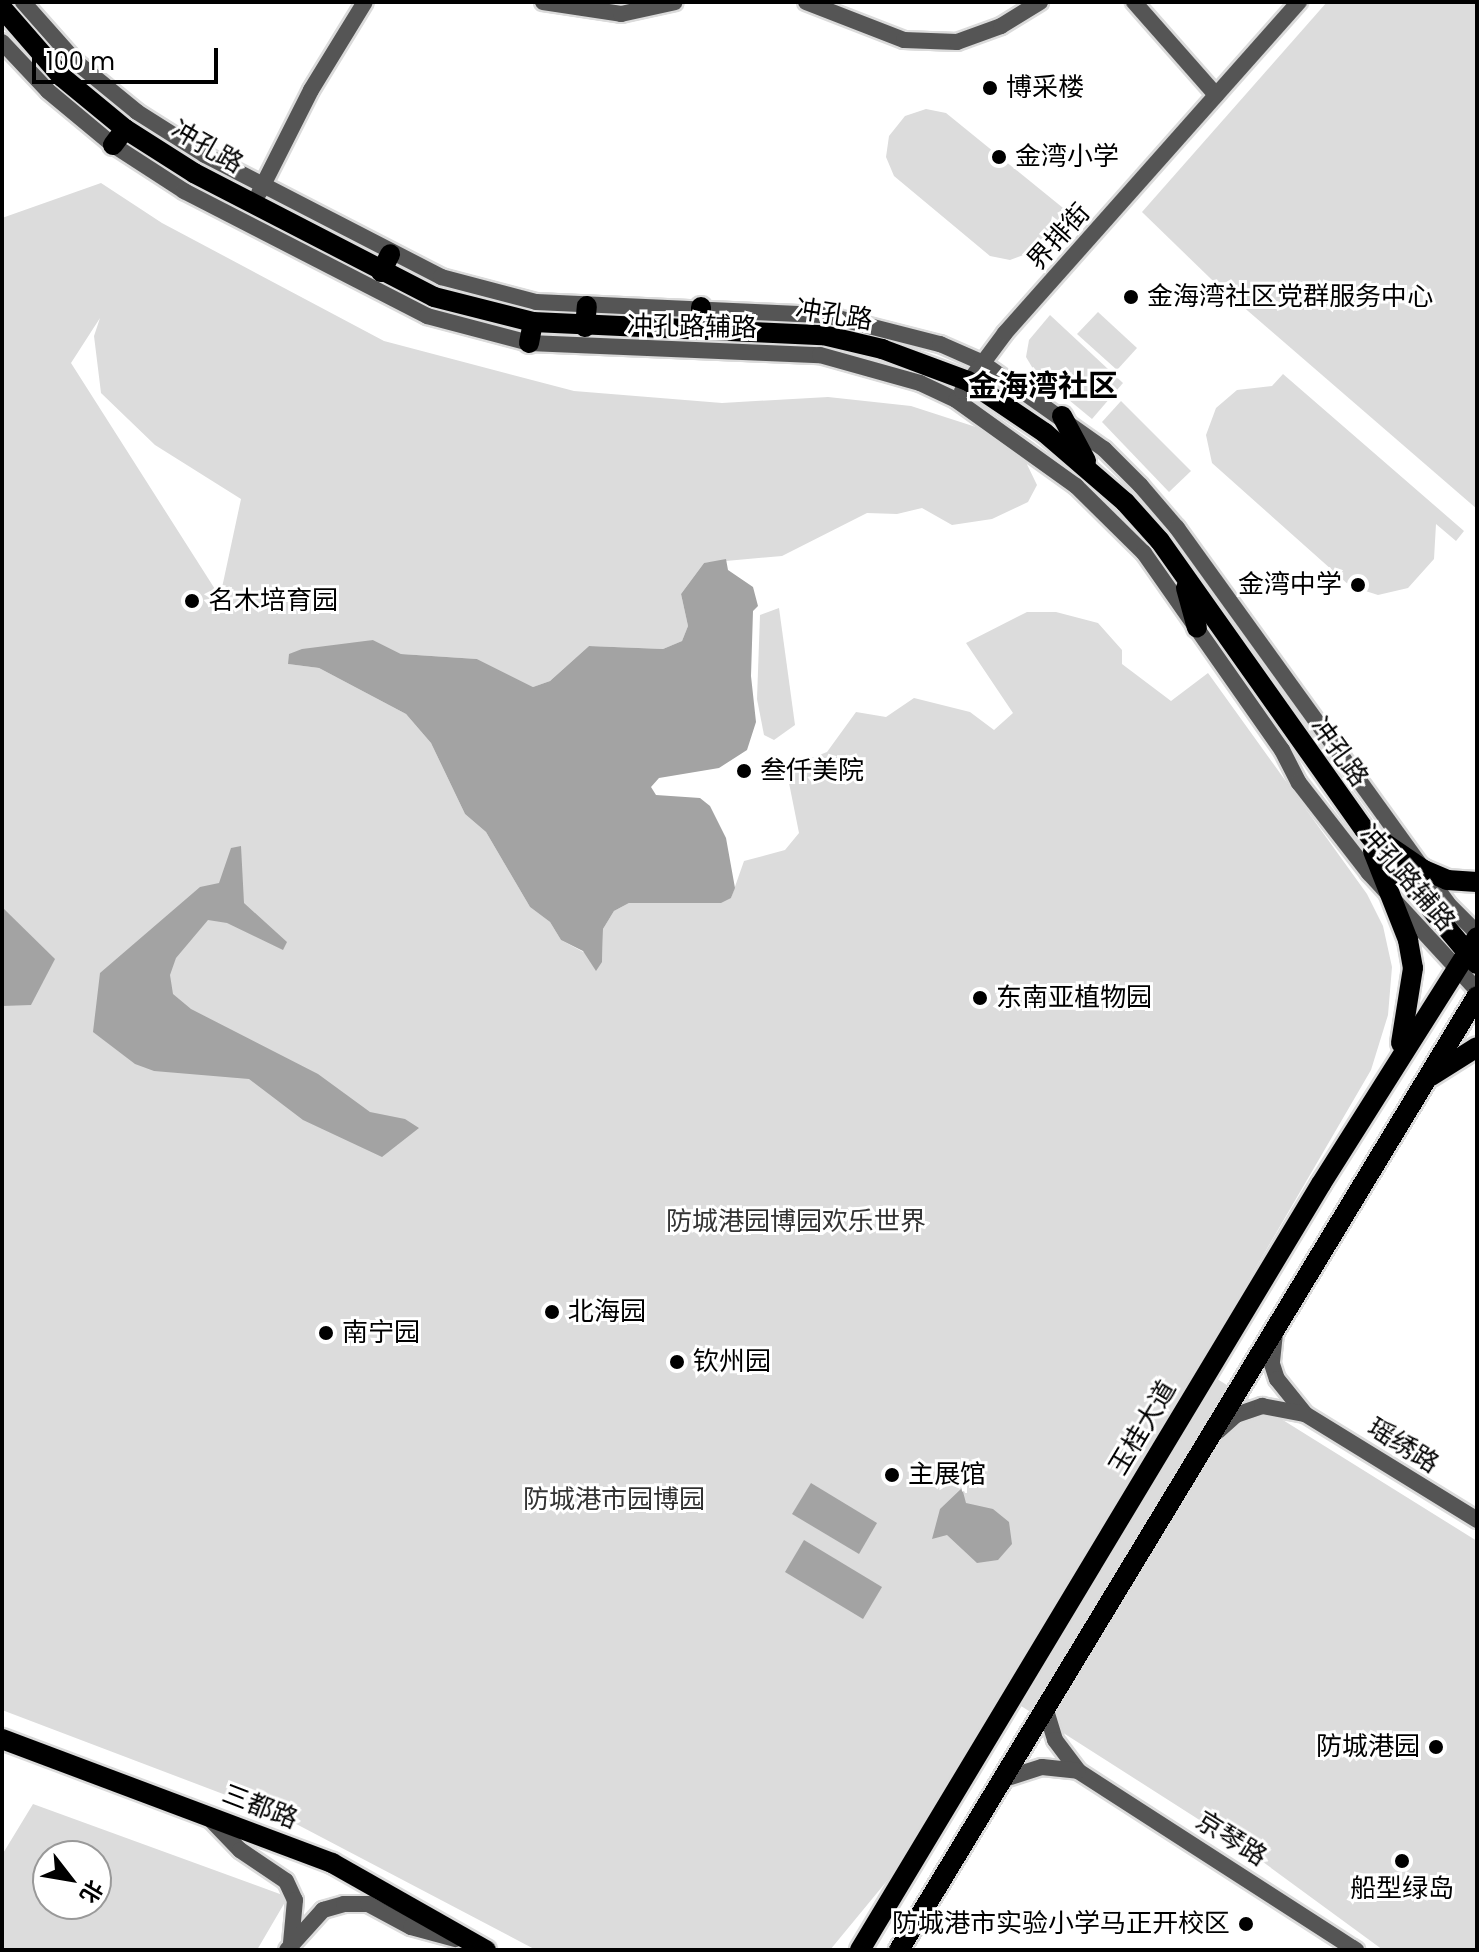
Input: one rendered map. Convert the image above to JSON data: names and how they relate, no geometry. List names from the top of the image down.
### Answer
{
  "streets": {
    "main road": ["冲孔路", "玉桂大道", "三都路"],
    "street": [
      "界排街",
      "冲孔路辅路",
      "瑶绣路",
      "京琴路"
    ]
  },
  "crossings": [
    ["冲孔路", "界排街"],
    ["冲孔路", "冲孔路辅路"],
    ["冲孔路", "玉桂大道"],
    ["界排街", "冲孔路辅路"],
    ["冲孔路辅路", "玉桂大道"]
  ],
  "districts": ["金海湾社区"],
  "parks": ["防城港园博园欢乐世界", "防城港市园博园"],
  "places": [
    "博采楼",
    "金湾小学",
    "金海湾社区党群服务中心",
    "金湾中学",
    "名木培育园",
    "叁仟美院",
    "东南亚植物园",
    "北海园",
    "南宁园",
    "钦州园",
    "主展馆",
    "防城港园",
    "船型绿岛",
    "防城港市实验小学马正开校区"
  ],
  "scale_bar": "100 m",
  "north": "bottom right"
}
